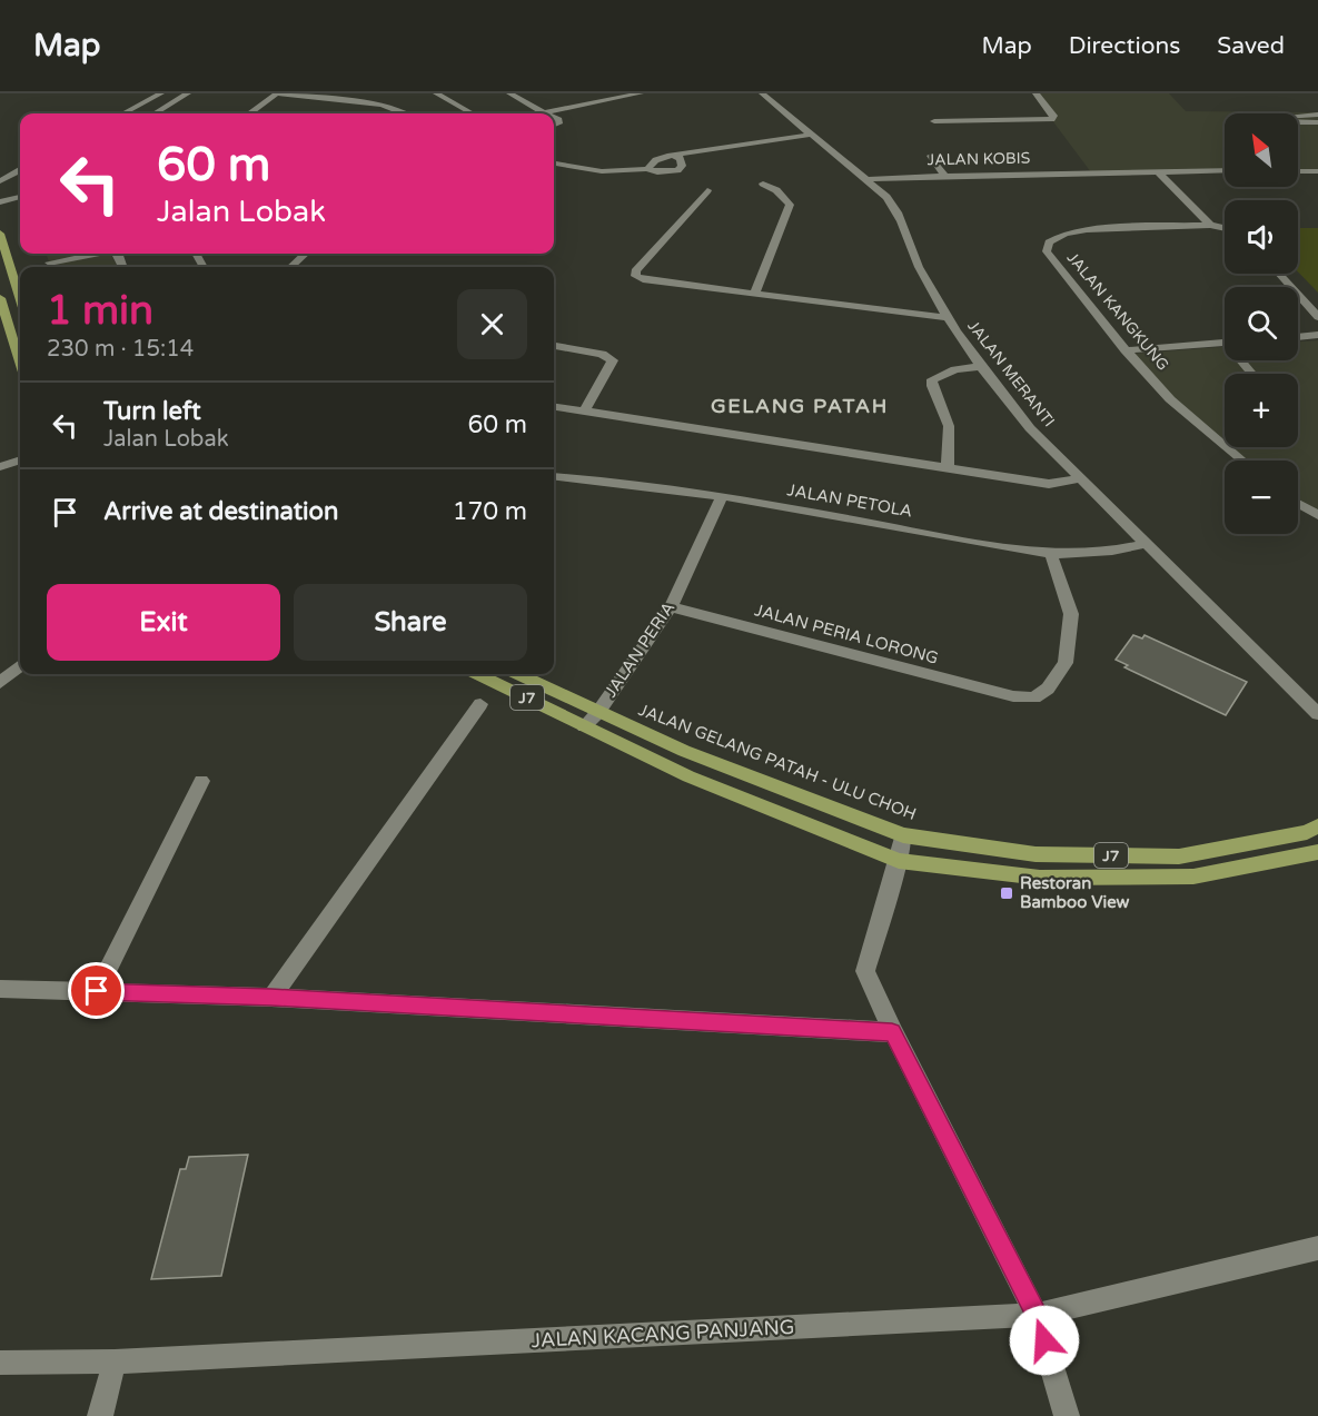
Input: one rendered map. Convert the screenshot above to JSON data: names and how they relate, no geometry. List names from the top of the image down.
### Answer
{
  "streets": {
    "main road": ["J7", "JALAN GELANG PATAH - ULU CHOH"],
    "street": [
      "JALAN KOBIS",
      "JALAN KANGKUNG",
      "JALAN MERANTI",
      "JALAN PETOLA",
      "JALAN PERIA LORONG",
      "JALAN PERIA",
      "JALAN KACANG PANJANG"
    ]
  },
  "crossings": [
    ["JALAN KOBIS", "JALAN MERANTI"],
    ["JALAN MERANTI", "JALAN PETOLA"],
    ["JALAN PETOLA", "JALAN PERIA LORONG"],
    ["JALAN PETOLA", "JALAN PERIA"],
    ["JALAN PERIA LORONG", "JALAN PERIA"],
    ["JALAN PERIA", "J7"],
    ["JALAN PERIA", "JALAN GELANG PATAH - ULU CHOH"]
  ],
  "districts": ["GELANG PATAH"],
  "places": {
    "transit": ["Restoran Bamboo View"]
  },
  "north": "top left",
  "page": {
    "header": "Map",
    "nav": ["Map", "Directions", "Saved"],
    "map_buttons": ["+", "−"],
    "turn": ["60 m", "Jalan Lobak"],
    "heading": ["1 min", "230 m · 15:14"],
    "list": [
      {
        "name": "Turn left",
        "note": "Jalan Lobak",
        "value": "60 m"
      },
      {
        "name": "Arrive at destination",
        "value": "170 m"
      }
    ],
    "buttons": ["Exit", "Share"]
  }
}
